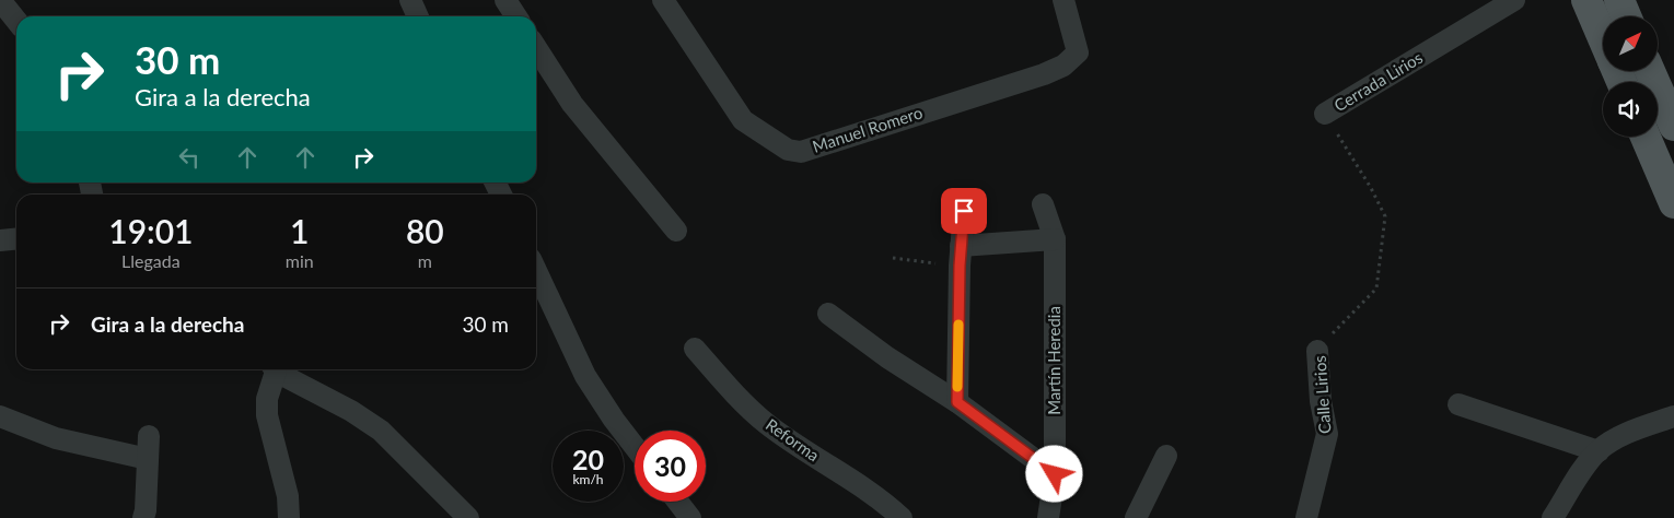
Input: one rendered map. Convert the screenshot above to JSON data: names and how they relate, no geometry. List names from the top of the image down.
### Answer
{
  "streets": {
    "street": [
      "Cerrada Lirios",
      "Manuel Romero",
      "Martín Heredia",
      "Calle Lirios",
      "Reforma"
    ]
  },
  "crossings": [
    ["Cerrada Lirios", "Calle Lirios"]
  ],
  "north": "top right",
  "page": {
    "turn": ["30 m", "Gira a la derecha"],
    "eta": [
      "19:01",
      "Llegada",
      "1",
      "min",
      "80",
      "m"
    ],
    "list": [
      {
        "name": "Gira a la derecha",
        "value": "30 m"
      }
    ],
    "speed": "20 km/h",
    "limit": "30"
  }
}
